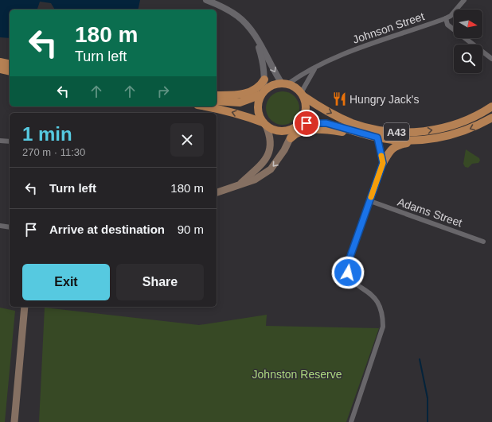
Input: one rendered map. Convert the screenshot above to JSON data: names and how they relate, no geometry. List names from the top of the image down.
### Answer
{
  "streets": {
    "highway": ["A43"],
    "street": ["Johnson Street", "Adams Street"]
  },
  "crossings": [
    ["Johnson Street", "A43"]
  ],
  "parks": ["Johnston Reserve"],
  "places": {
    "restaurant": ["Hungry Jack's"]
  },
  "north": "right",
  "page": {
    "turn": ["180 m", "Turn left"],
    "heading": ["1 min", "270 m · 11:30"],
    "list": [
      {
        "name": "Turn left",
        "value": "180 m"
      },
      {
        "name": "Arrive at destination",
        "value": "90 m"
      }
    ],
    "buttons": ["Exit", "Share"]
  }
}
